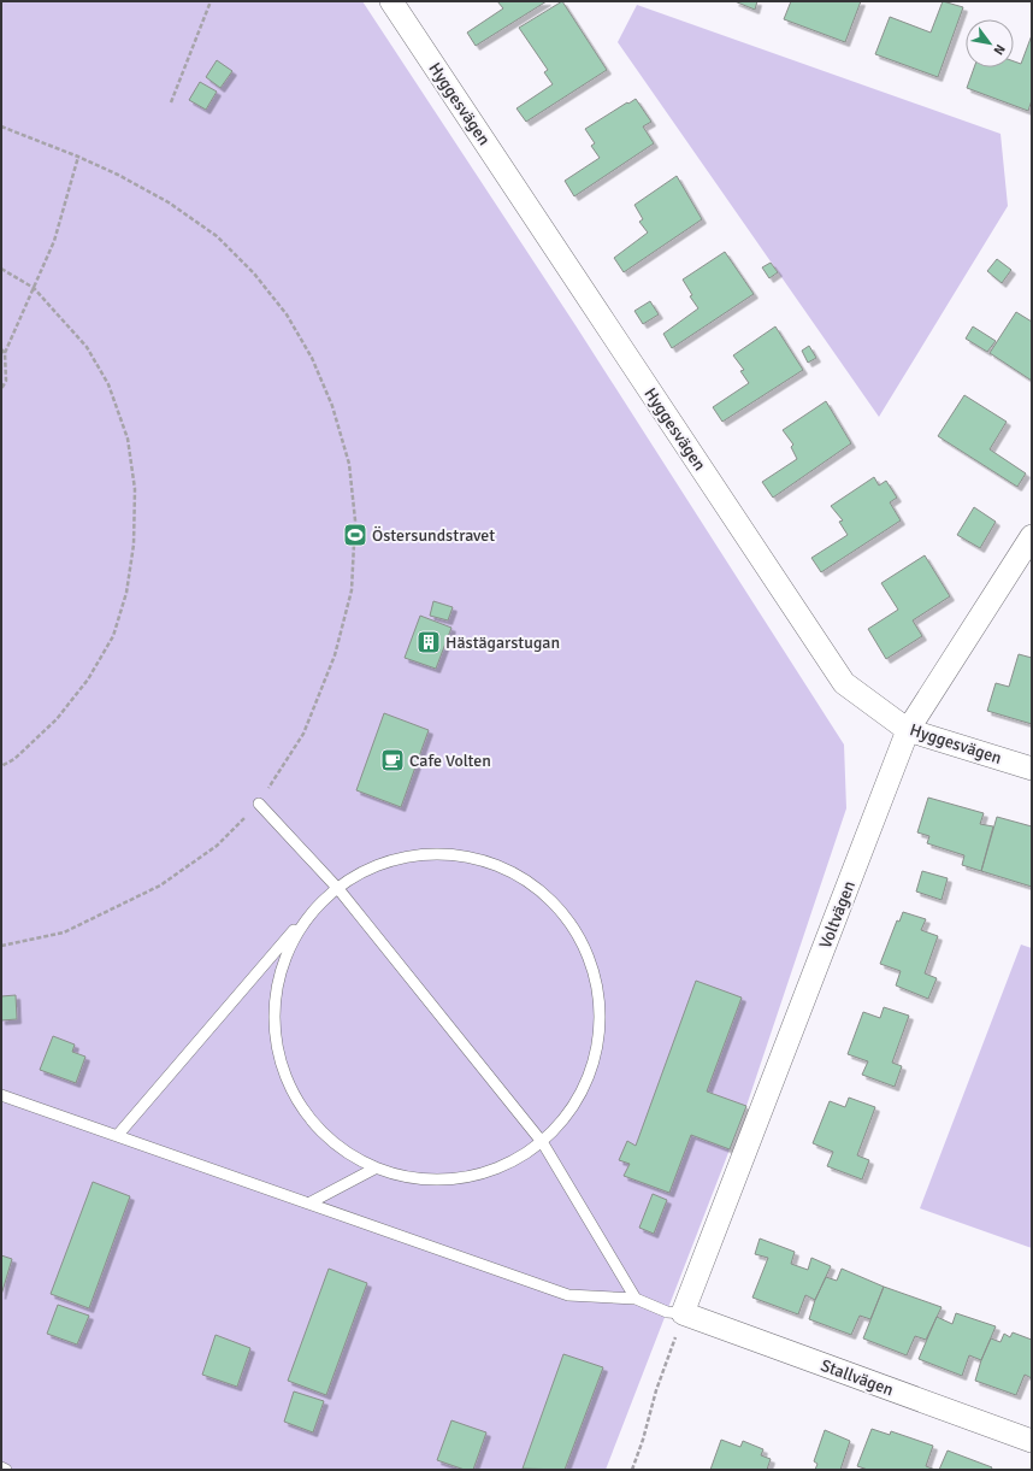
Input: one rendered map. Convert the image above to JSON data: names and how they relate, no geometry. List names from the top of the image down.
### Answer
{
  "streets": {
    "street": ["Hyggesvägen", "Voltvägen", "Stallvägen"]
  },
  "crossings": [
    ["Hyggesvägen", "Voltvägen"],
    ["Voltvägen", "Stallvägen"]
  ],
  "places": {
    "sports": ["Östersundstravet"],
    "building": ["Hästägarstugan"],
    "cafe": ["Cafe Volten"]
  },
  "north": "bottom right"
}
